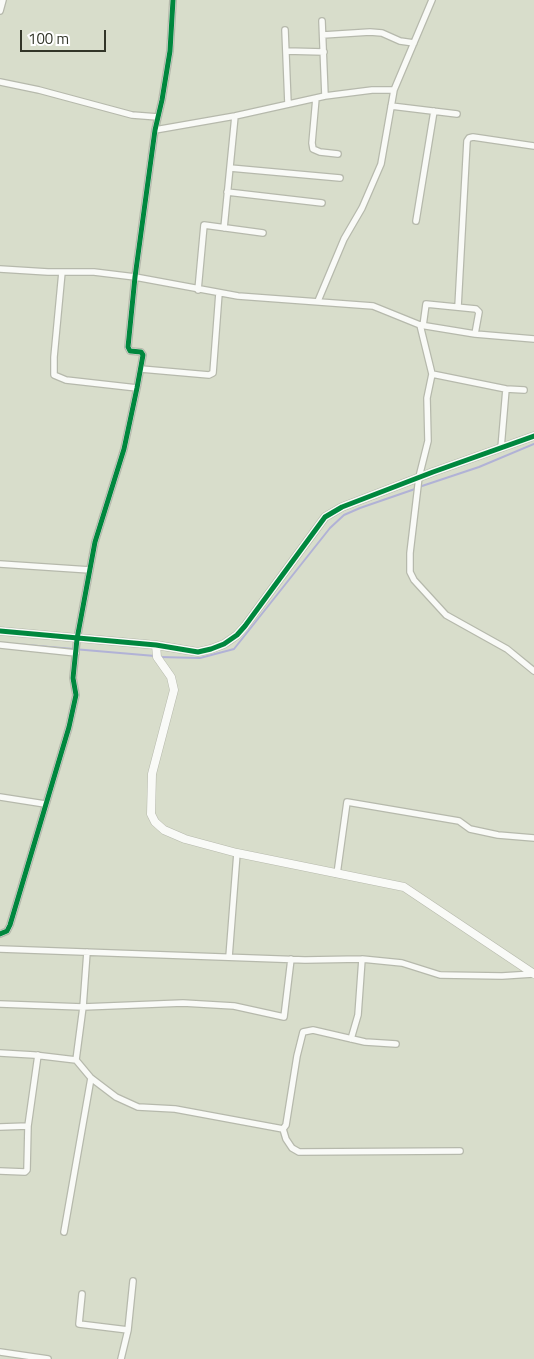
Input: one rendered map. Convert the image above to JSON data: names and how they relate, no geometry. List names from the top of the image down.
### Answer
{
  "scale_bar": "100 m"
}
